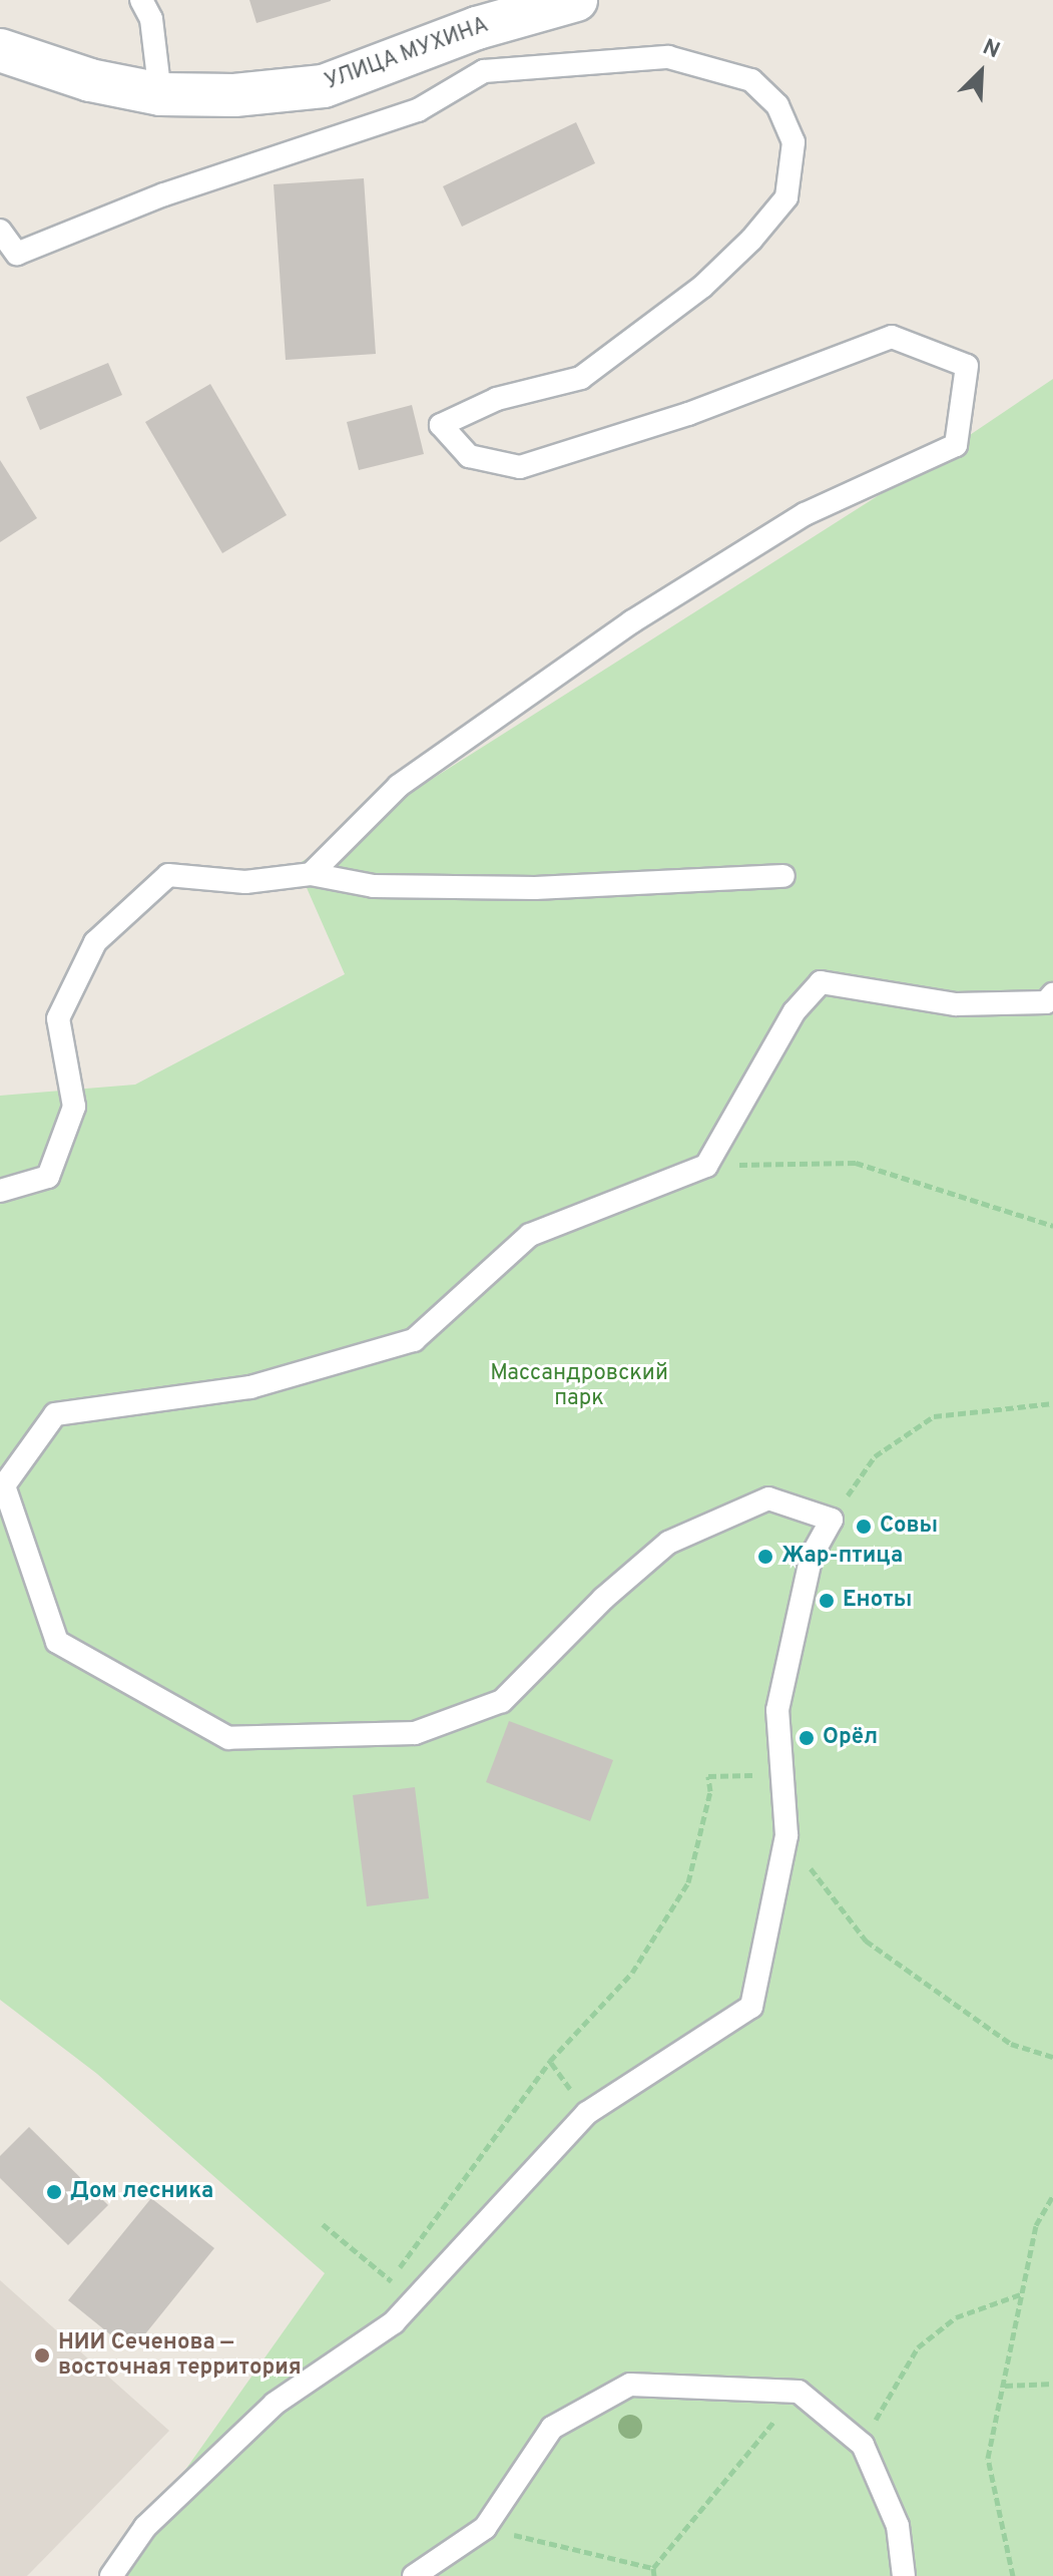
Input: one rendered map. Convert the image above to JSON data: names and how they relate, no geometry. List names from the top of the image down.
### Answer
{
  "streets": {
    "street": ["УЛИЦА МУХИНА"]
  },
  "parks": ["Массандровский парк"],
  "places": [
    "Совы",
    "Жар-птица",
    "Еноты",
    "Орёл",
    "Дом лесника",
    "НИИ Сеченова — восточная территория"
  ],
  "north": "top right"
}
